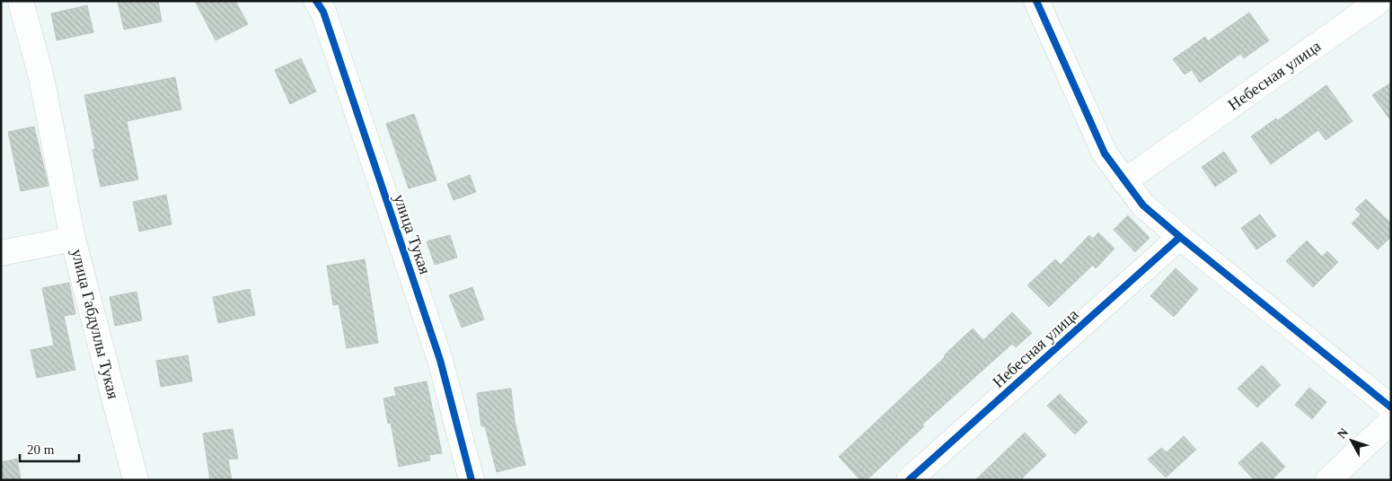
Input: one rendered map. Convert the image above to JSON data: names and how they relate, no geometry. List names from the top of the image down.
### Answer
{
  "streets": {
    "street": ["Небесная улица", "улица Тукая", "улица Габдуллы Тукая"]
  },
  "scale_bar": "20 m",
  "north": "top left"
}
